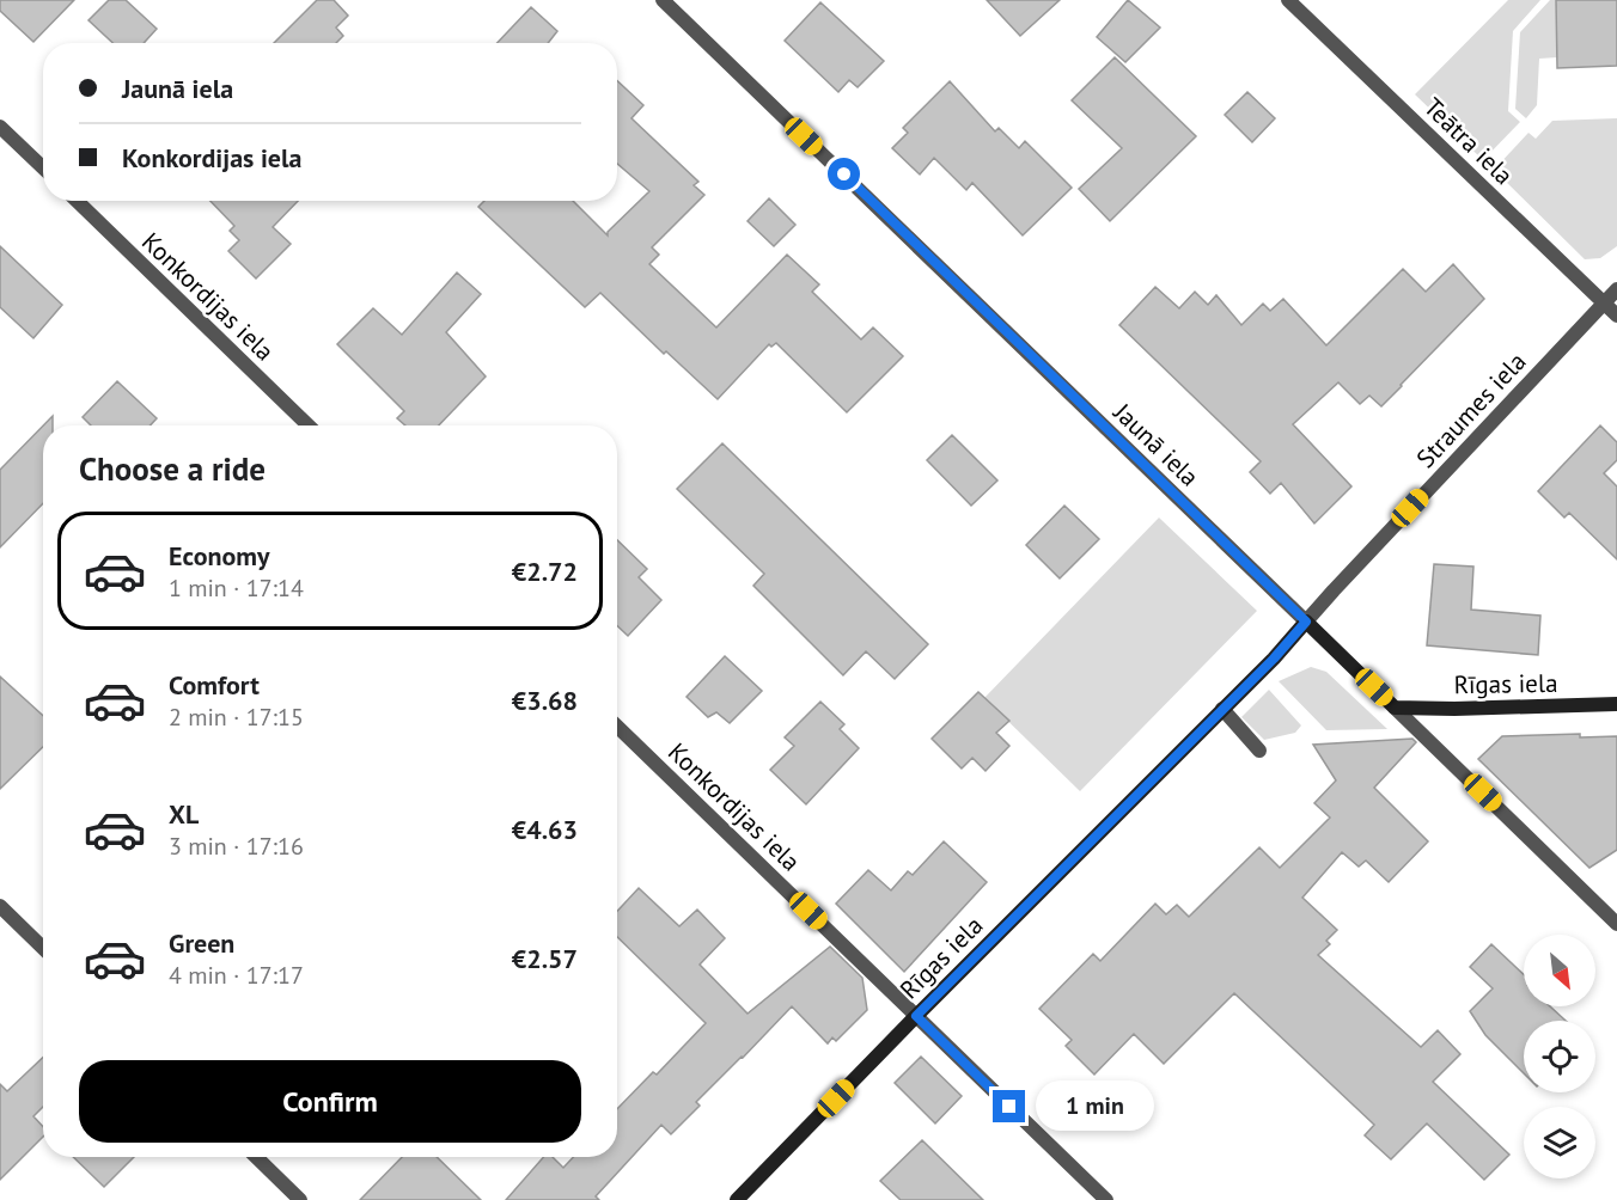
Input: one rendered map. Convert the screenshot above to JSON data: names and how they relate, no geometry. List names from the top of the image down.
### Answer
{
  "streets": {
    "street": [
      "Teātra iela",
      "Konkordijas iela",
      "Straumes iela",
      "Jaunā iela",
      "Rīgas iela"
    ]
  },
  "crossings": [
    ["Teātra iela", "Straumes iela"],
    ["Konkordijas iela", "Rīgas iela"],
    ["Straumes iela", "Jaunā iela"],
    ["Straumes iela", "Rīgas iela"],
    ["Jaunā iela", "Rīgas iela"]
  ],
  "north": "bottom right",
  "page": {
    "banner": ["Jaunā iela", "Konkordijas iela"],
    "heading": "Choose a ride",
    "list": [
      {
        "name": "Economy",
        "note": "1 min · 17:14",
        "value": "€2.72"
      },
      {
        "name": "Comfort",
        "note": "2 min · 17:15",
        "value": "€3.68"
      },
      {
        "name": "XL",
        "note": "3 min · 17:16",
        "value": "€4.63"
      },
      {
        "name": "Green",
        "note": "4 min · 17:17",
        "value": "€2.57"
      }
    ],
    "buttons": "Confirm",
    "bubble": "1 min"
  }
}
